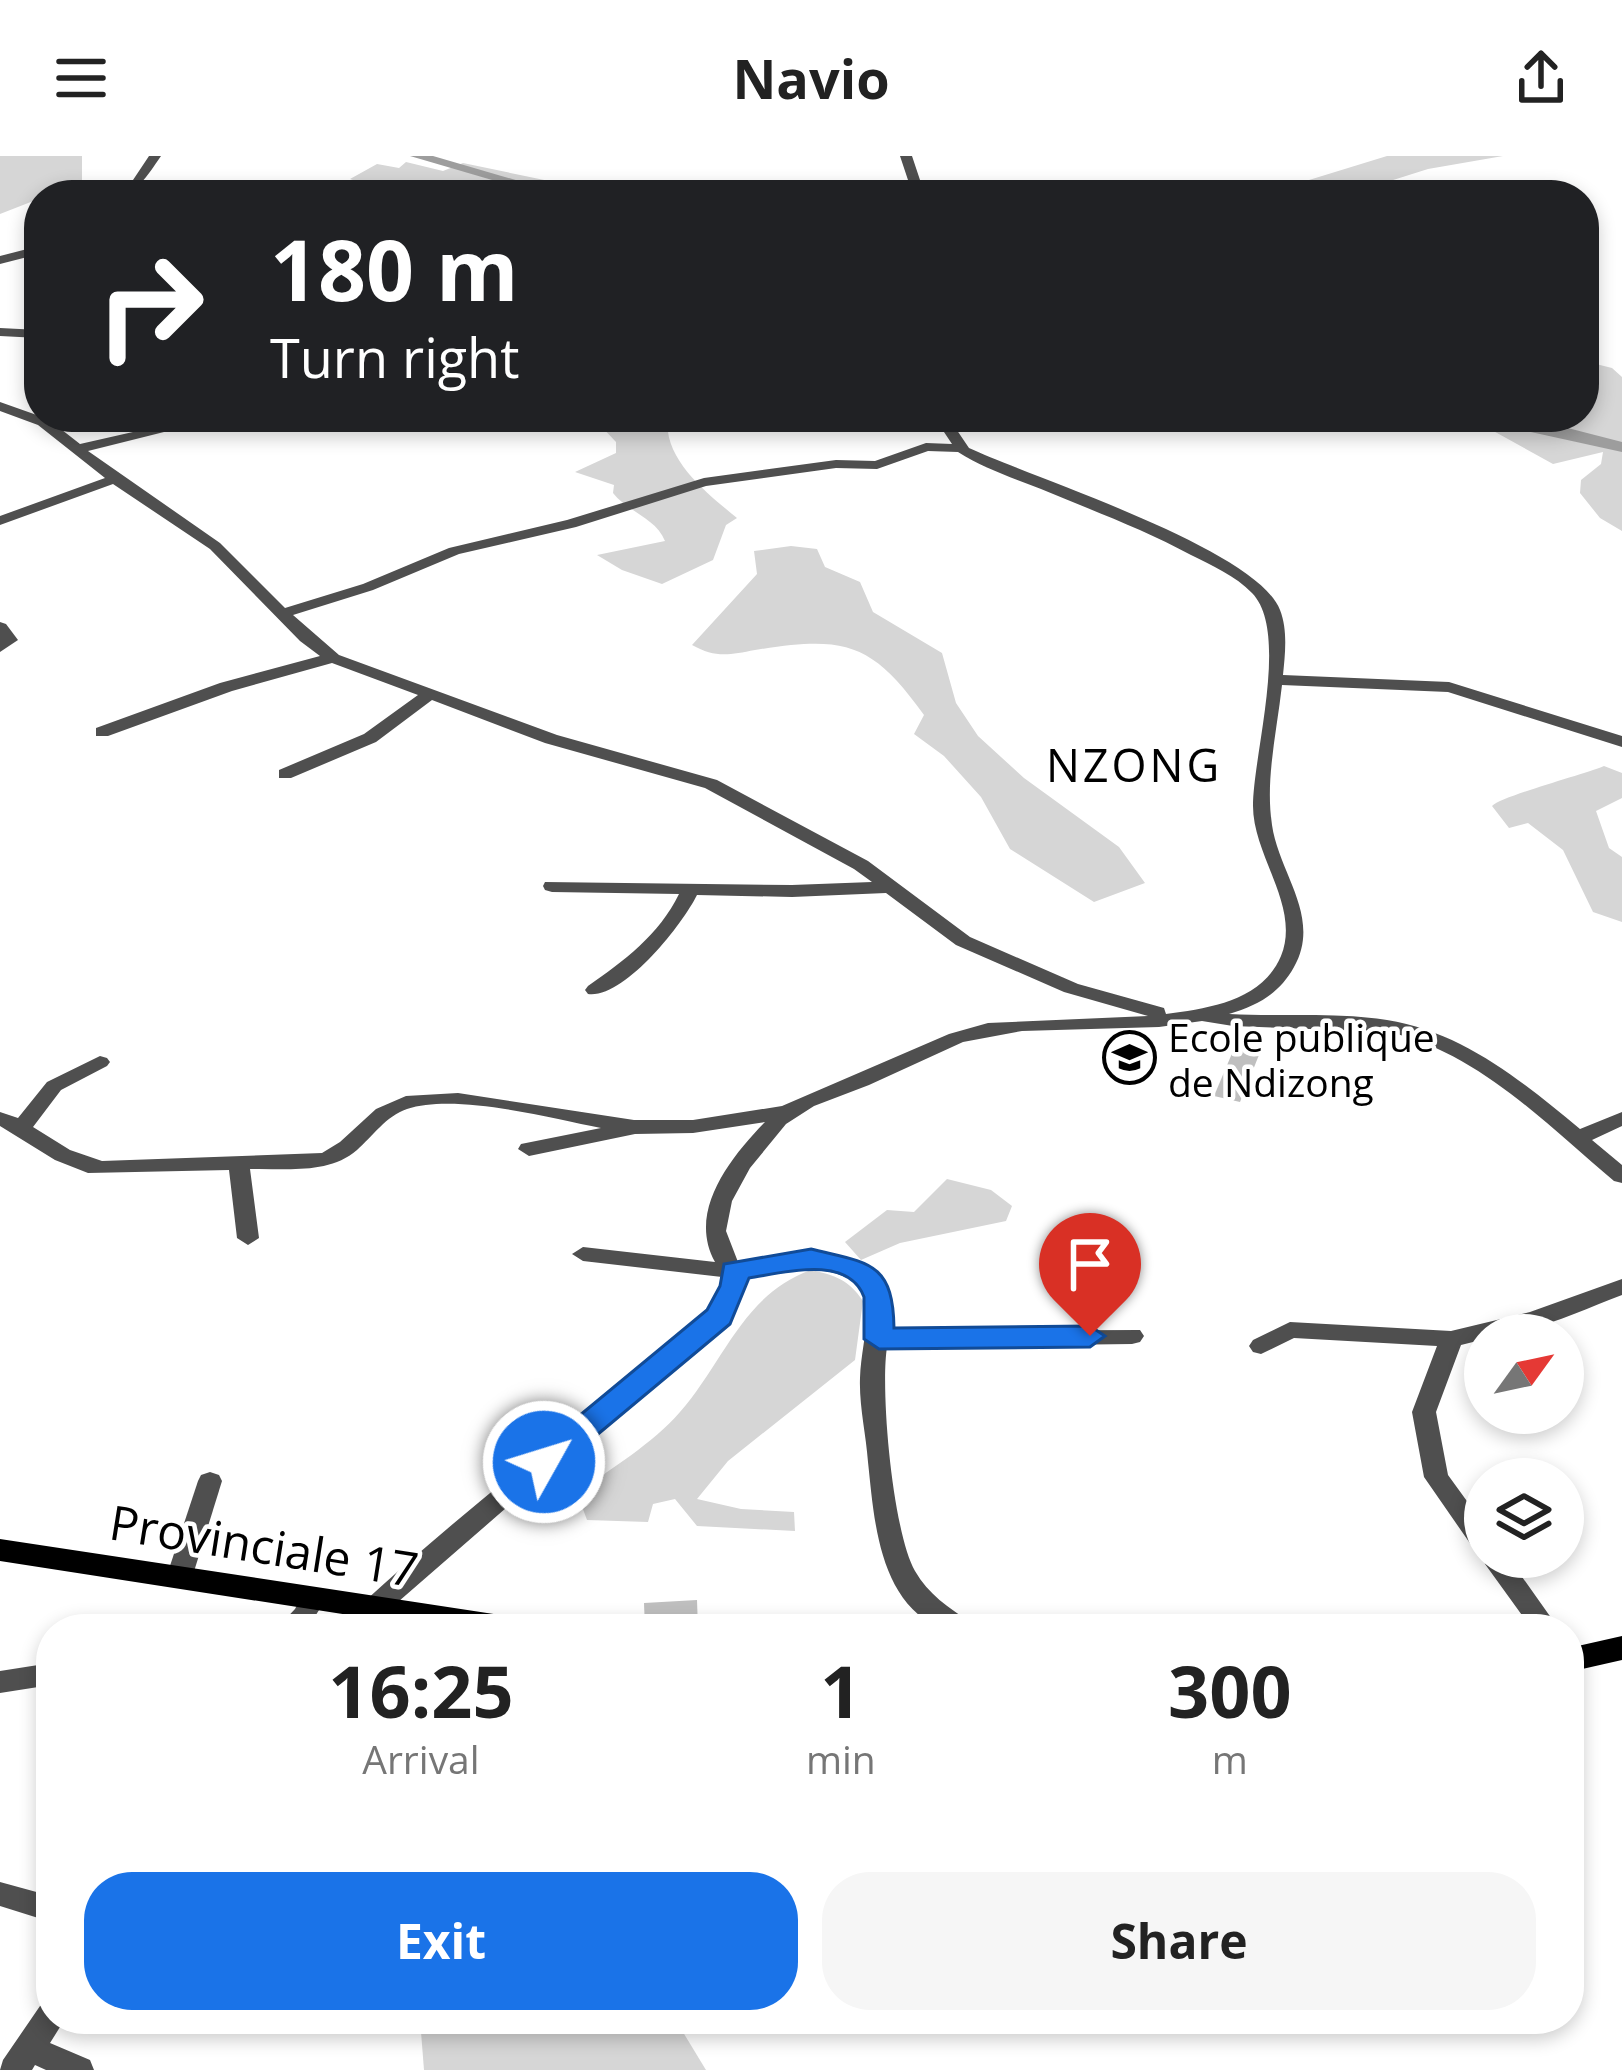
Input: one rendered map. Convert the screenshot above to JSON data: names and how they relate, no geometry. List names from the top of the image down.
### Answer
{
  "streets": {
    "main road": ["Provinciale 17"]
  },
  "districts": ["NZONG"],
  "places": {
    "school or university": ["Ecole publique de Ndizong"]
  },
  "north": "top right",
  "page": {
    "header": "Navio",
    "turn": ["180 m", "Turn right"],
    "eta": [
      "16:25",
      "Arrival",
      "1",
      "min",
      "300",
      "m"
    ],
    "buttons": ["Exit", "Share"]
  }
}
